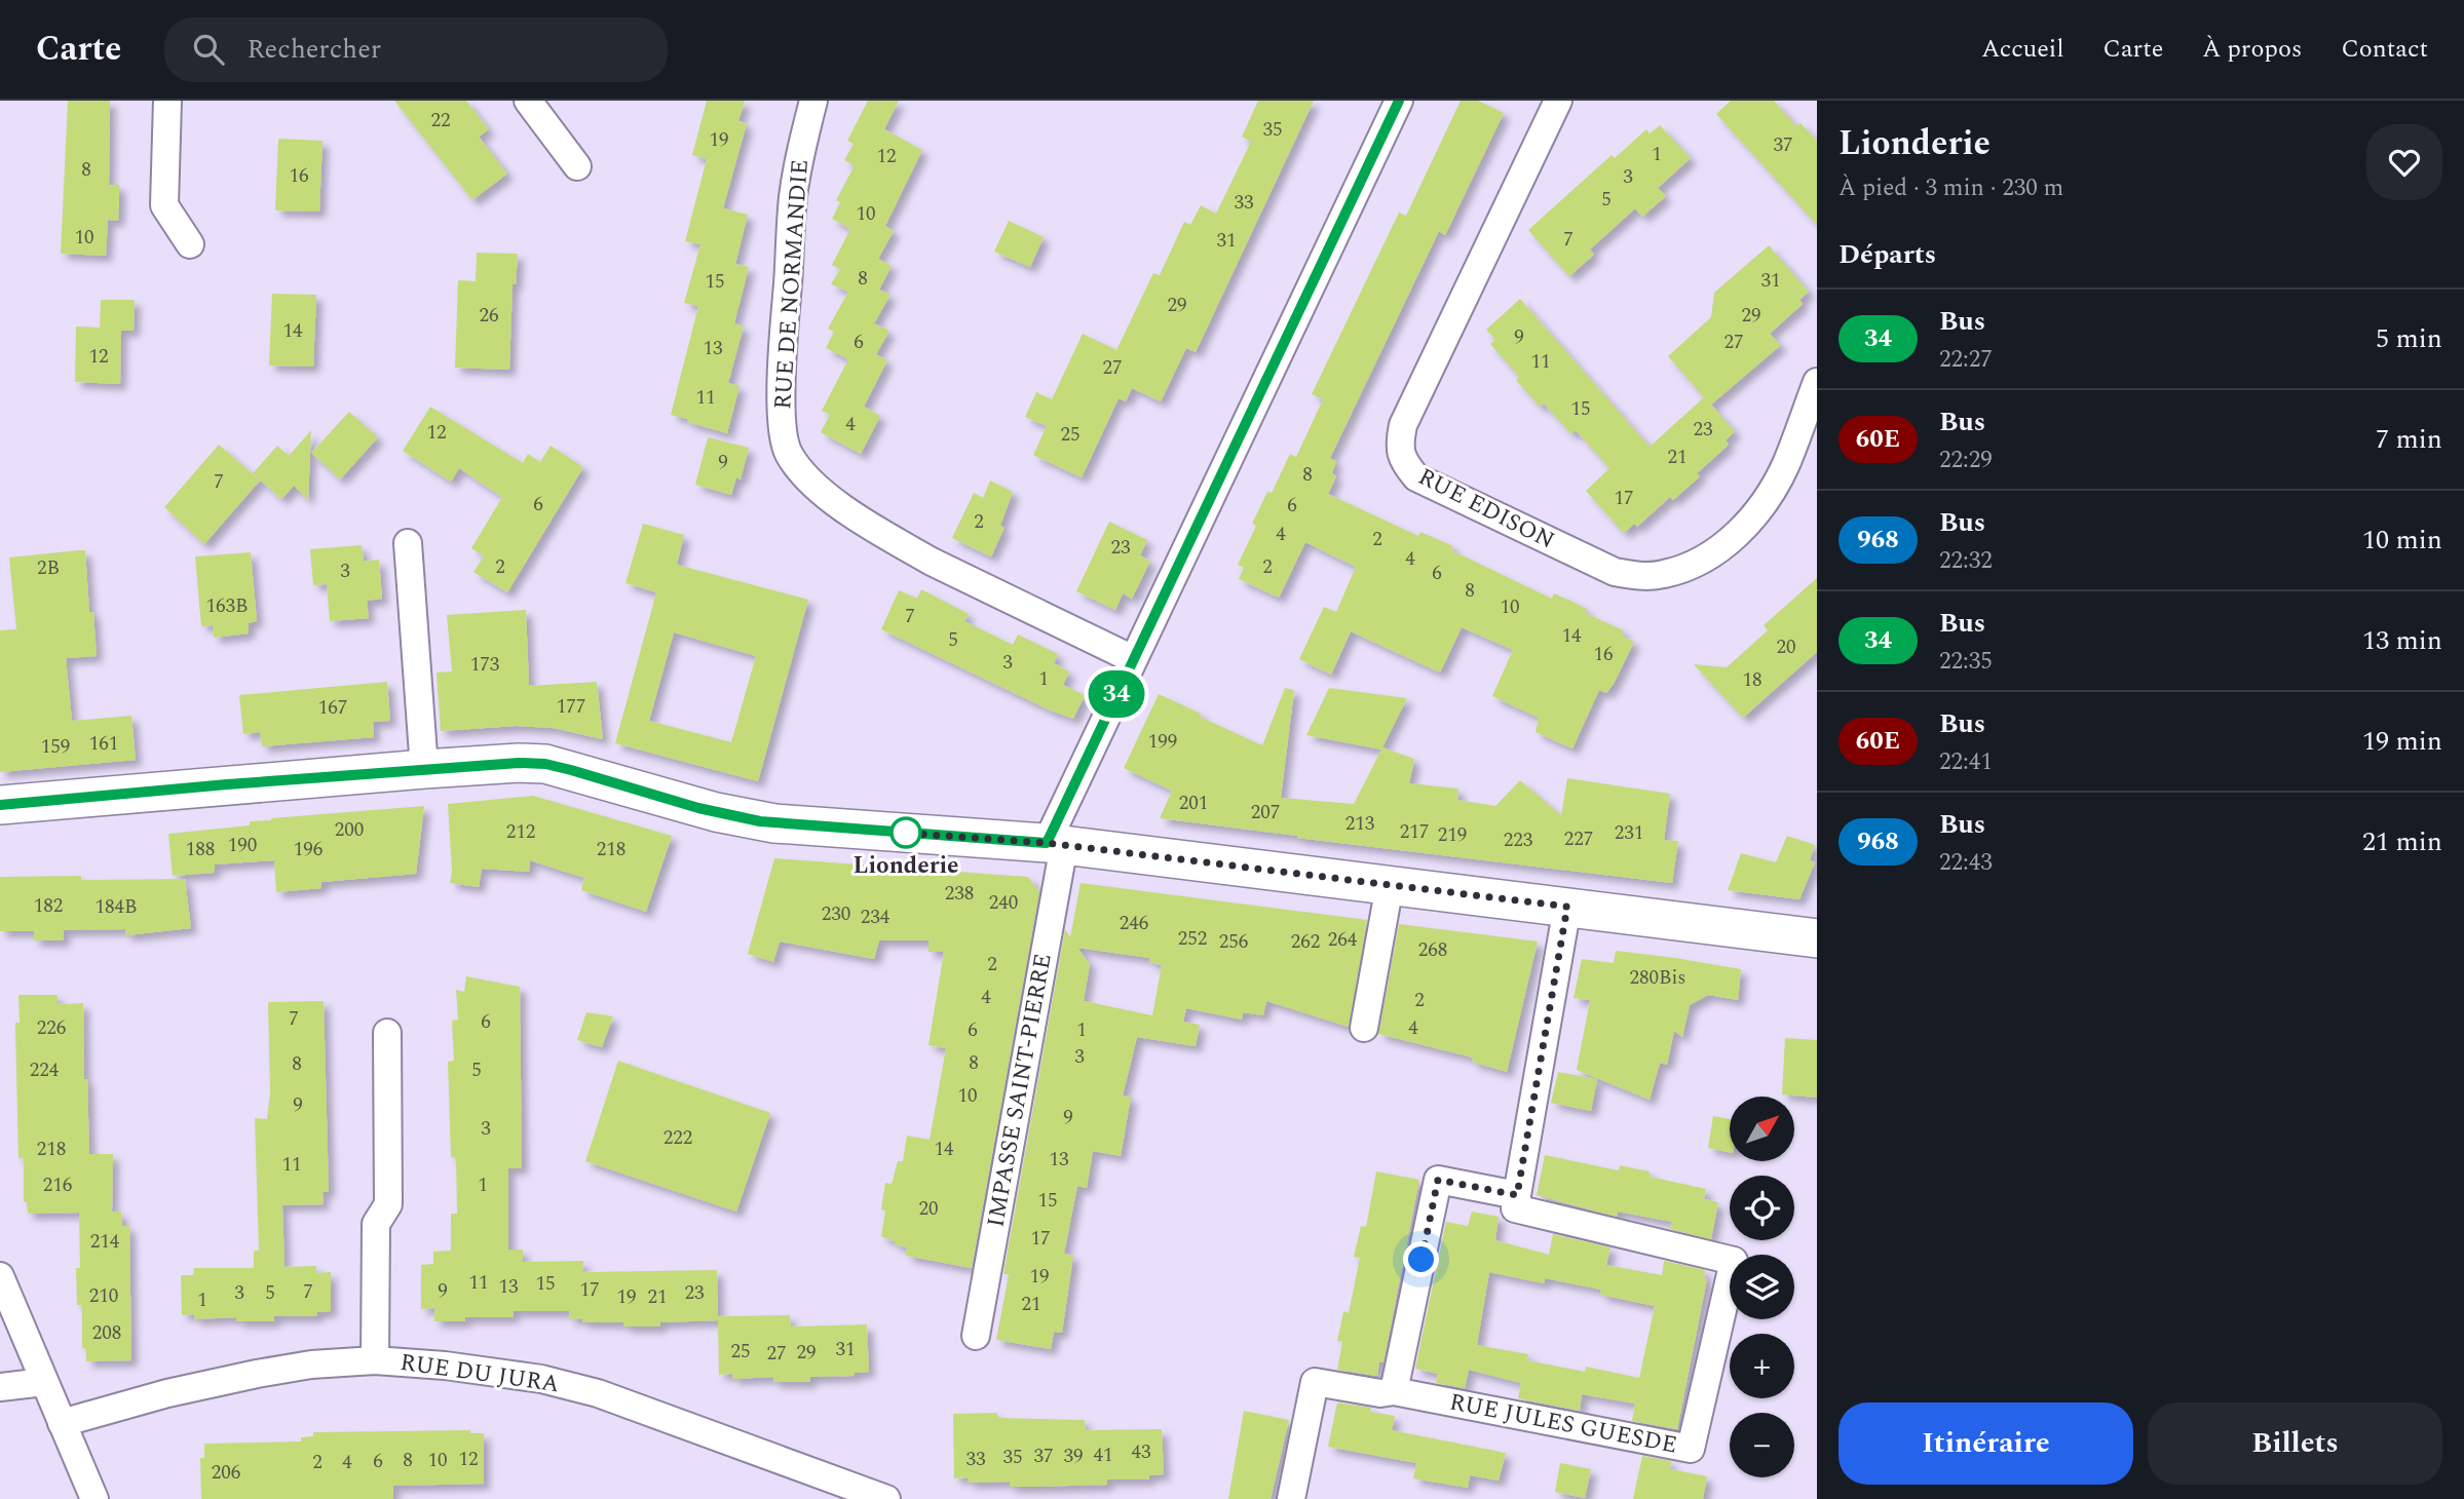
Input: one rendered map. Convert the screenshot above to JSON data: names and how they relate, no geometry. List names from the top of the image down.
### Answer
{
  "streets": {
    "street": [
      "RUE DE NORMANDIE",
      "RUE EDISON",
      "IMPASSE SAINT-PIERRE",
      "RUE DU JURA",
      "RUE JULES GUESDE"
    ]
  },
  "crossings": [
    ["RUE DE NORMANDIE", "IMPASSE SAINT-PIERRE"]
  ],
  "places": ["Lionderie"],
  "lines": ["bus line 34"],
  "house_numbers": [
    "22",
    "35",
    "19",
    "37",
    "1",
    "12",
    "8",
    "16",
    "3",
    "5",
    "33",
    "10",
    "10",
    "7",
    "31",
    "8",
    "31",
    "15",
    "29",
    "26",
    "29",
    "14",
    "9",
    "6",
    "27",
    "13",
    "12",
    "11",
    "27",
    "11",
    "15",
    "4",
    "23",
    "12",
    "25",
    "21",
    "9",
    "8",
    "7",
    "17",
    "6",
    "6",
    "2",
    "4",
    "2",
    "23",
    "4",
    "2",
    "2",
    "2B",
    "3",
    "6",
    "8",
    "163B",
    "10",
    "7",
    "14",
    "5",
    "20",
    "16",
    "3",
    "173",
    "1",
    "18",
    "177",
    "167",
    "199",
    "161",
    "159",
    "201",
    "207",
    "213",
    "200",
    "212",
    "217",
    "231",
    "219",
    "227",
    "223",
    "190",
    "188",
    "196",
    "218",
    "238",
    "240",
    "182",
    "184B",
    "230",
    "234",
    "246",
    "252",
    "264",
    "256",
    "262",
    "268",
    "2",
    "280Bis",
    "4",
    "2",
    "7",
    "6",
    "226",
    "4",
    "6",
    "1",
    "3",
    "8",
    "8",
    "224",
    "5",
    "10",
    "9",
    "9",
    "3",
    "222",
    "218",
    "14",
    "13",
    "11",
    "216",
    "1",
    "15",
    "20",
    "17",
    "214",
    "19",
    "11",
    "15",
    "13",
    "17",
    "9",
    "7",
    "3",
    "5",
    "23",
    "210",
    "19",
    "21",
    "1",
    "21",
    "208",
    "31",
    "25",
    "29",
    "27",
    "43",
    "41",
    "37",
    "39",
    "35",
    "12",
    "33",
    "8",
    "10",
    "6",
    "2",
    "4",
    "206"
  ],
  "north": "top right",
  "page": {
    "header": "Carte",
    "search": "Rechercher",
    "nav": [
      "Accueil",
      "Carte",
      "À propos",
      "Contact"
    ],
    "on_map": "34",
    "heading": [
      ["Lionderie", "À pied · 3 min · 230 m"],
      "Départs"
    ],
    "list": [
      {
        "mark": "34",
        "name": "Bus",
        "note": "22:27",
        "value": "5 min"
      },
      {
        "mark": "60E",
        "name": "Bus",
        "note": "22:29",
        "value": "7 min"
      },
      {
        "mark": "968",
        "name": "Bus",
        "note": "22:32",
        "value": "10 min"
      },
      {
        "mark": "34",
        "name": "Bus",
        "note": "22:35",
        "value": "13 min"
      },
      {
        "mark": "60E",
        "name": "Bus",
        "note": "22:41",
        "value": "19 min"
      },
      {
        "mark": "968",
        "name": "Bus",
        "note": "22:43",
        "value": "21 min"
      }
    ],
    "map_buttons": ["+", "−"],
    "buttons": ["Itinéraire", "Billets"]
  }
}
